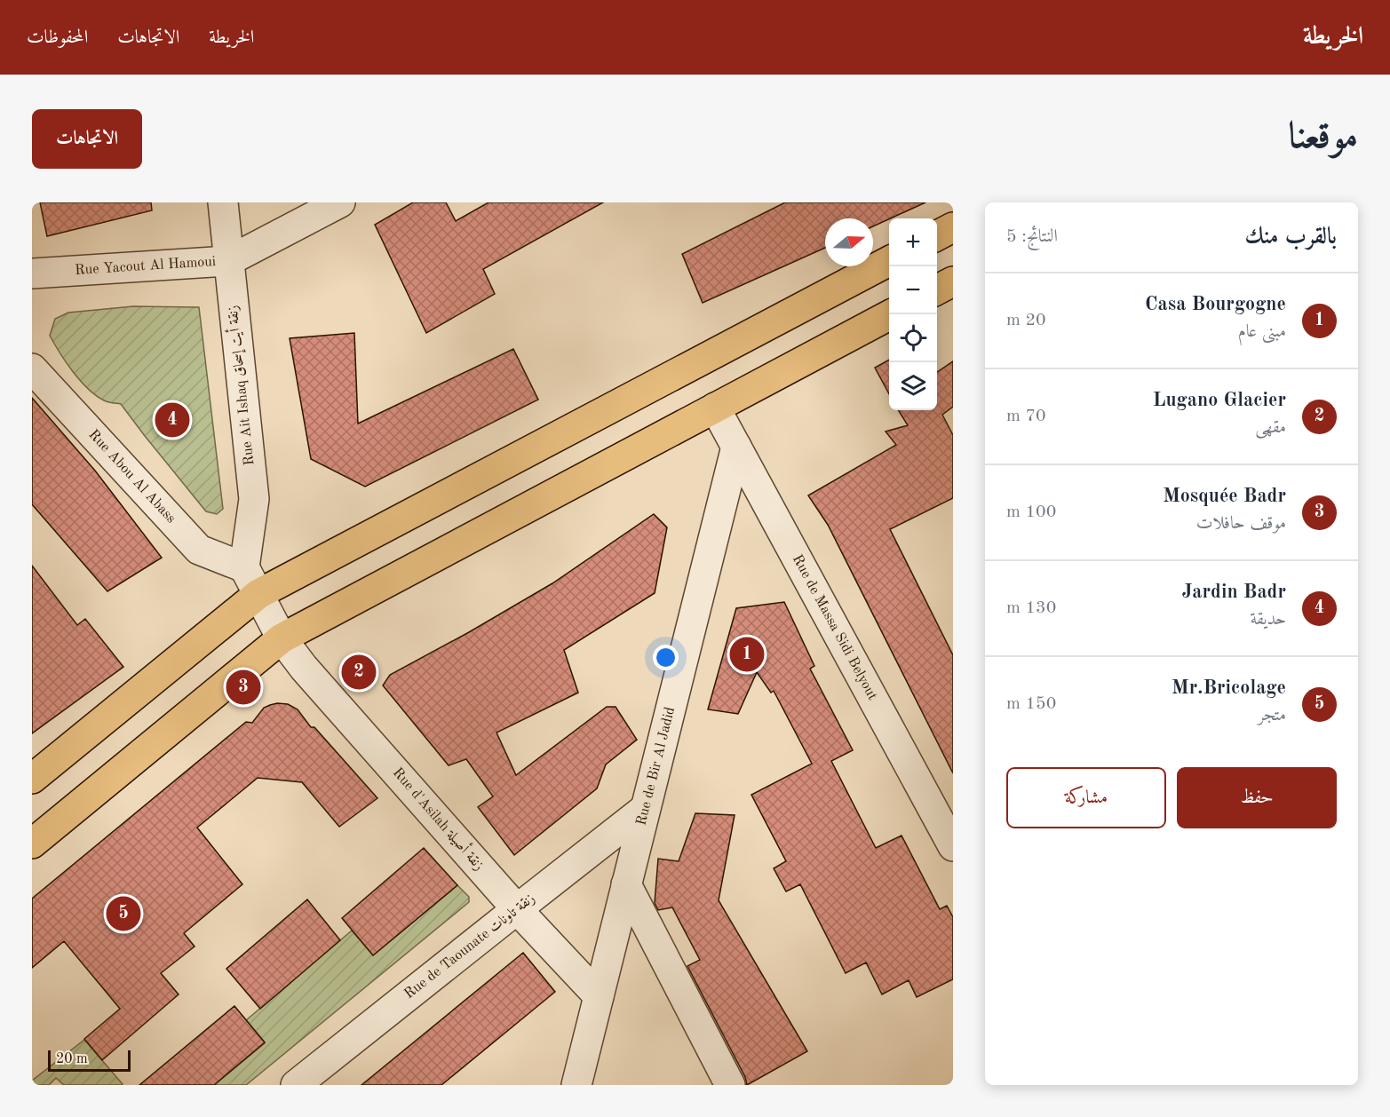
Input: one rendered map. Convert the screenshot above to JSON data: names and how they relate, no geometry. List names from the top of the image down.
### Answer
{
  "streets": {
    "street": [
      "Rue Yacout Al Hamoui",
      "Rue Ait Ishaq زنقة أيت إسحاق",
      "Rue Abou Al Abass",
      "Rue de Massa Sidi Belyout",
      "Rue de Bir Al Jadid",
      "Rue d'Asilah زنقة أصيلة",
      "Rue de Taounate زنقة تاونات"
    ]
  },
  "crossings": [
    ["Rue Yacout Al Hamoui", "Rue Ait Ishaq زنقة أيت إسحاق"],
    ["Rue Ait Ishaq زنقة أيت إسحاق", "Rue Abou Al Abass"],
    ["Rue Ait Ishaq زنقة أيت إسحاق", "Rue d'Asilah زنقة أصيلة"],
    ["Rue Abou Al Abass", "Rue d'Asilah زنقة أصيلة"],
    ["Rue de Massa Sidi Belyout", "Rue de Bir Al Jadid"],
    ["Rue de Bir Al Jadid", "Rue d'Asilah زنقة أصيلة"],
    ["Rue de Bir Al Jadid", "Rue de Taounate زنقة تاونات"],
    ["Rue d'Asilah زنقة أصيلة", "Rue de Taounate زنقة تاونات"]
  ],
  "scale_bar": "20 m",
  "north": "right",
  "page": {
    "header": "الخريطة",
    "nav": ["الخريطة", "الاتجاهات", "المحفوظات"],
    "title": "موقعنا",
    "buttons": [
      "الاتجاهات",
      ["حفظ", "مشاركة"]
    ],
    "heading": ["بالقرب منك", "النتائج: 5"],
    "map_buttons": ["+", "−"],
    "list": [
      {
        "mark": "1",
        "name": "Casa Bourgogne",
        "note": "مبنى عام",
        "value": "20 m"
      },
      {
        "mark": "2",
        "name": "Lugano Glacier",
        "note": "مقهى",
        "value": "70 m"
      },
      {
        "mark": "3",
        "name": "Mosquée Badr",
        "note": "موقف حافلات",
        "value": "100 m"
      },
      {
        "mark": "4",
        "name": "Jardin Badr",
        "note": "حديقة",
        "value": "130 m"
      },
      {
        "mark": "5",
        "name": "Mr.Bricolage",
        "note": "متجر",
        "value": "150 m"
      }
    ],
    "pins": [
      "4",
      "1",
      "2",
      "3",
      "5"
    ],
    "scale": "20 m"
  }
}
